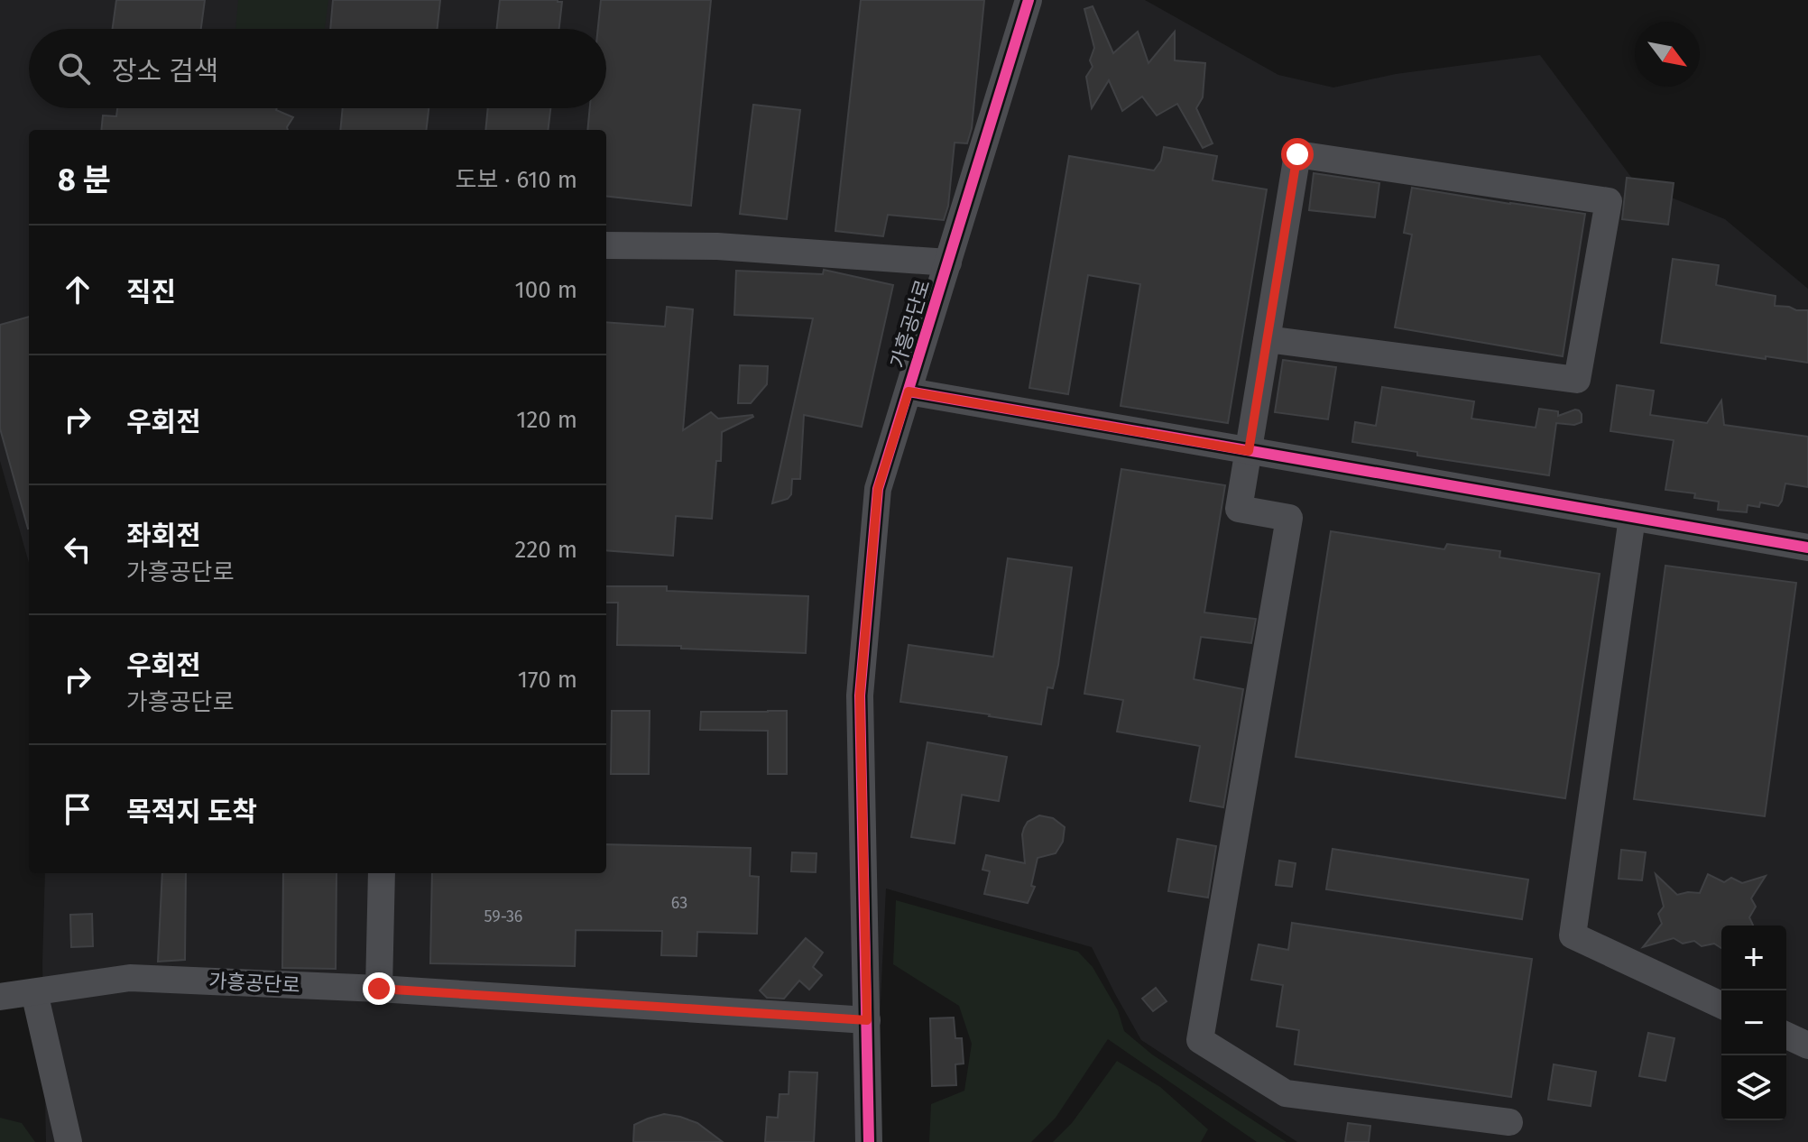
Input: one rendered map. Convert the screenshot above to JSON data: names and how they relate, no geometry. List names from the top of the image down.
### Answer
{
  "streets": {
    "street": ["가흥공단로"]
  },
  "house_numbers": ["63", "59-36"],
  "north": "bottom right",
  "page": {
    "search": "장소 검색",
    "heading": ["8 분", "도보 · 610 m"],
    "list": [
      ["직진", "100 m"],
      ["우회전", "120 m"],
      ["좌회전", "가흥공단로", "220 m"],
      ["우회전", "가흥공단로", "170 m"],
      "목적지 도착"
    ],
    "map_buttons": ["+", "−"]
  }
}
